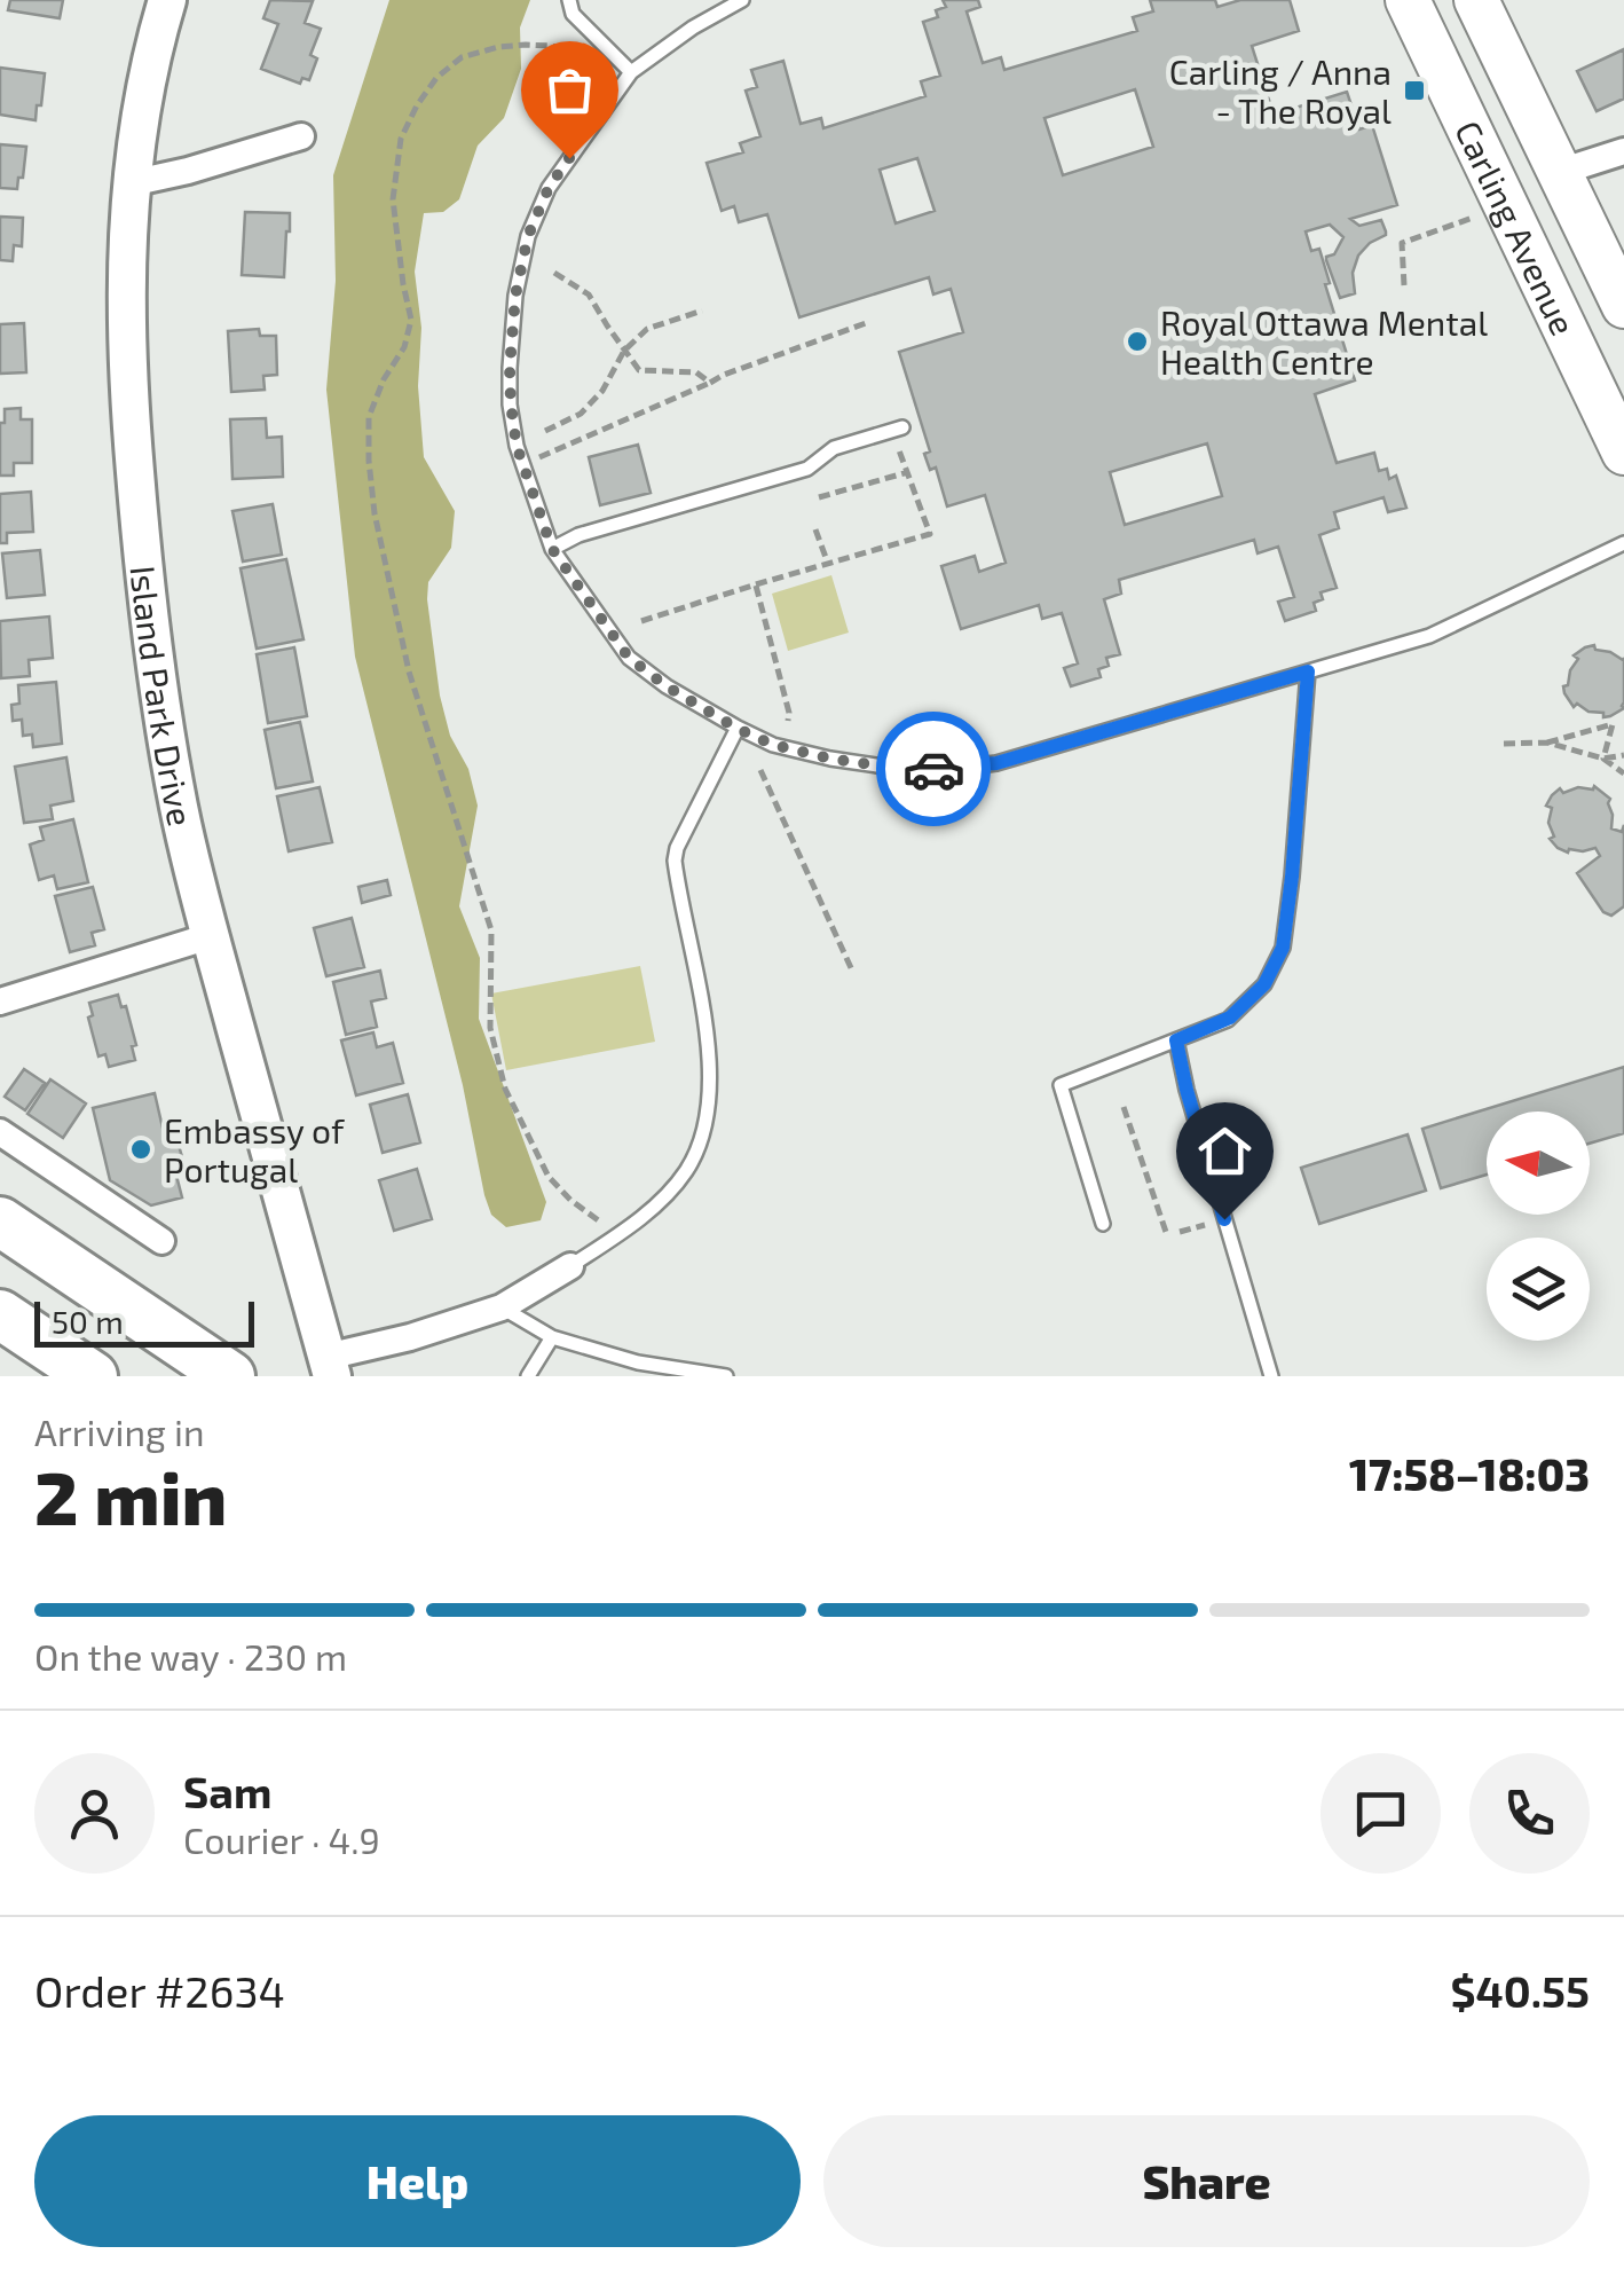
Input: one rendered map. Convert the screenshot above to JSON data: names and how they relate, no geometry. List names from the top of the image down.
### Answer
{
  "streets": {
    "main road": ["Carling Avenue", "Island Park Drive"]
  },
  "places": {
    "transit": ["Carling / Anna - The Royal"],
    "other": ["Royal Ottawa Mental Health Centre", "Embassy of Portugal"]
  },
  "scale_bar": "50 m",
  "north": "left",
  "page": {
    "scale": "50 m",
    "heading": ["2 min", "Arriving in", "17:58–18:03"],
    "panel": [
      "Sam",
      "Courier · 4.9",
      "Order #2634",
      "$40.55"
    ],
    "bar": "On the way · 230 m",
    "buttons": ["Help", "Share"]
  }
}
